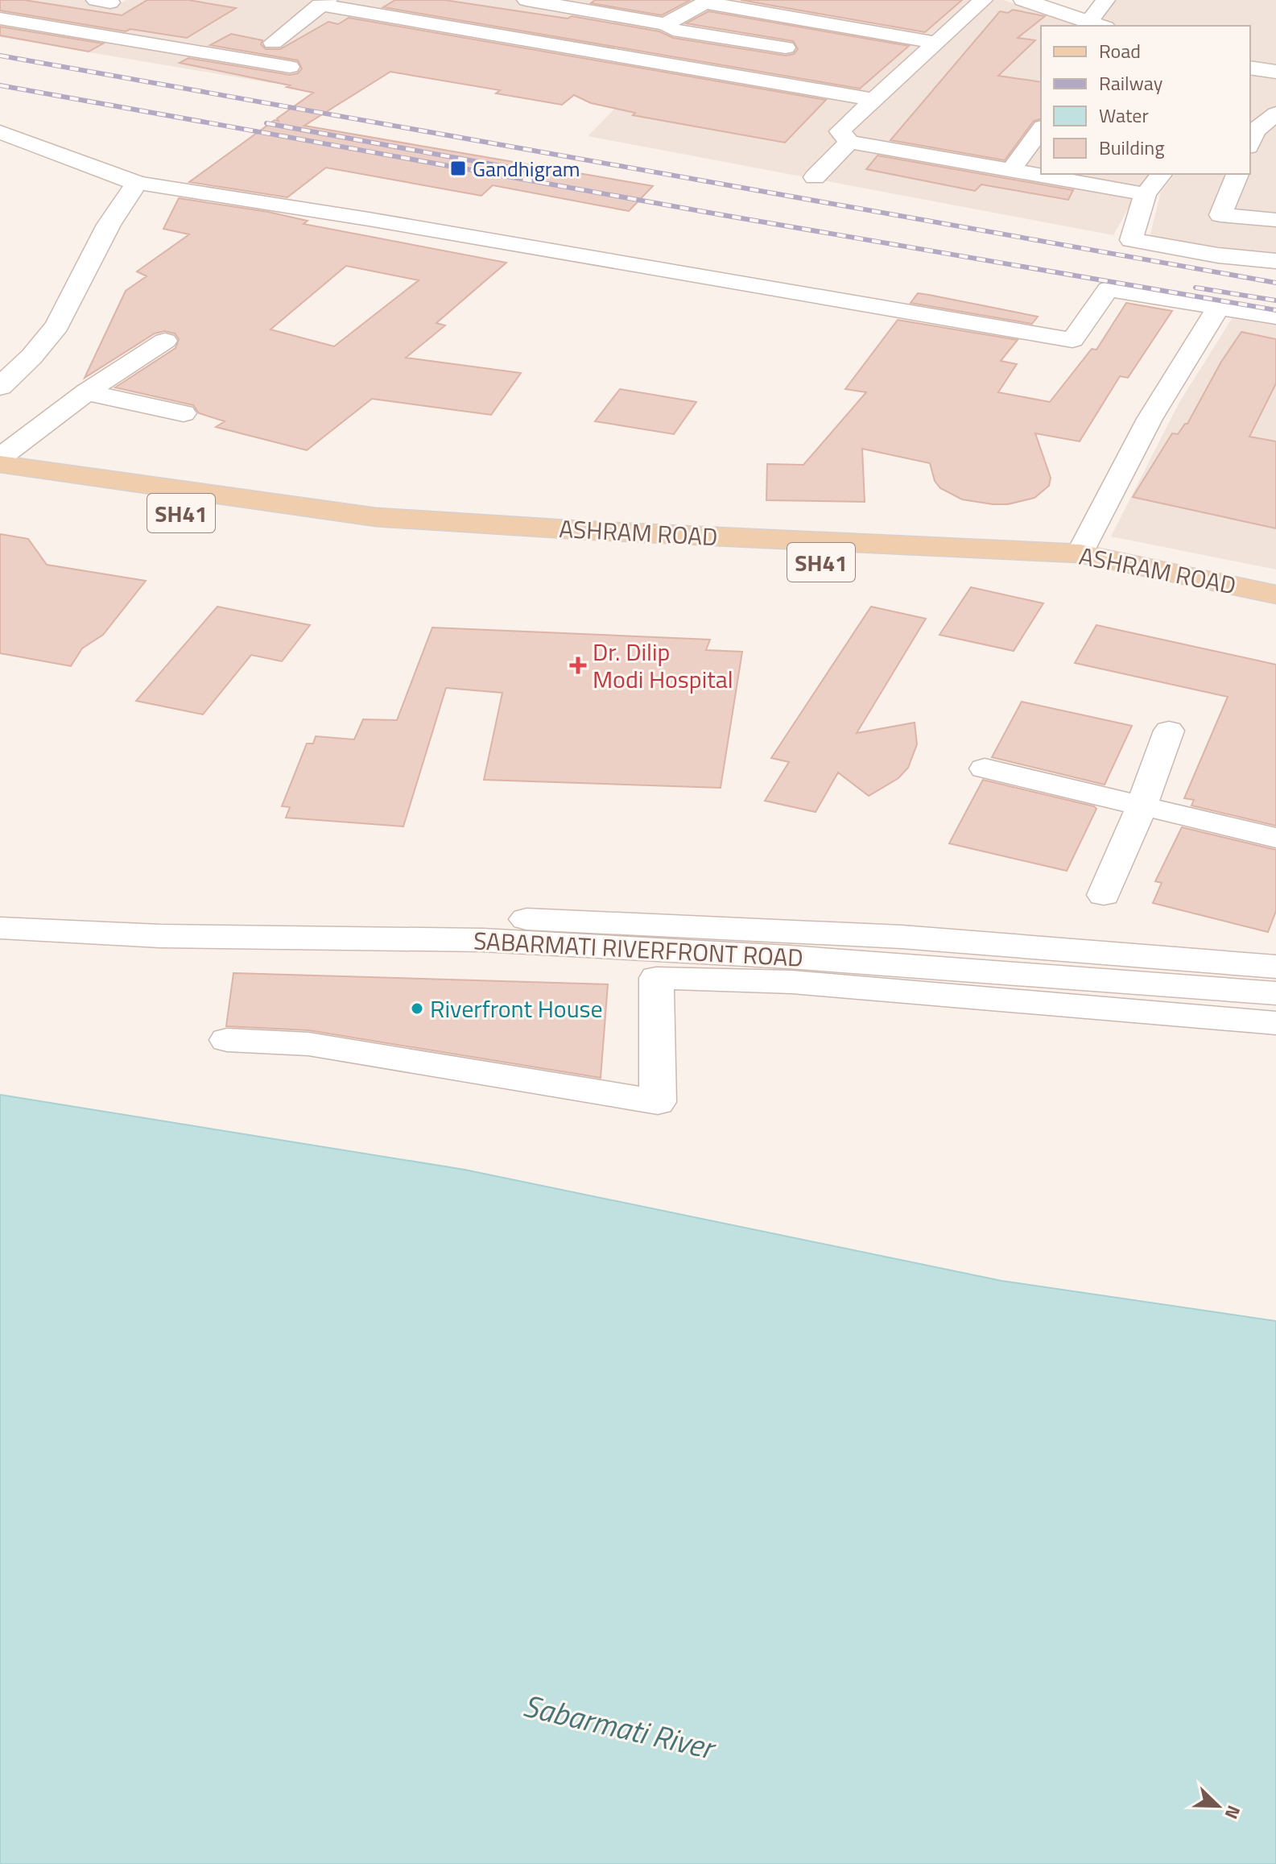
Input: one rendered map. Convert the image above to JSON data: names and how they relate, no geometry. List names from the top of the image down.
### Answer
{
  "streets": {
    "main road": ["SH41", "ASHRAM ROAD"],
    "street": ["SABARMATI RIVERFRONT ROAD"]
  },
  "water": ["Sabarmati River"],
  "places": {
    "transit": ["Gandhigram"],
    "health": ["Dr. Dilip Modi Hospital"],
    "other": ["Riverfront House"]
  },
  "legend": [
    "Road",
    "Railway",
    "Water",
    "Building"
  ],
  "north": "bottom right"
}
